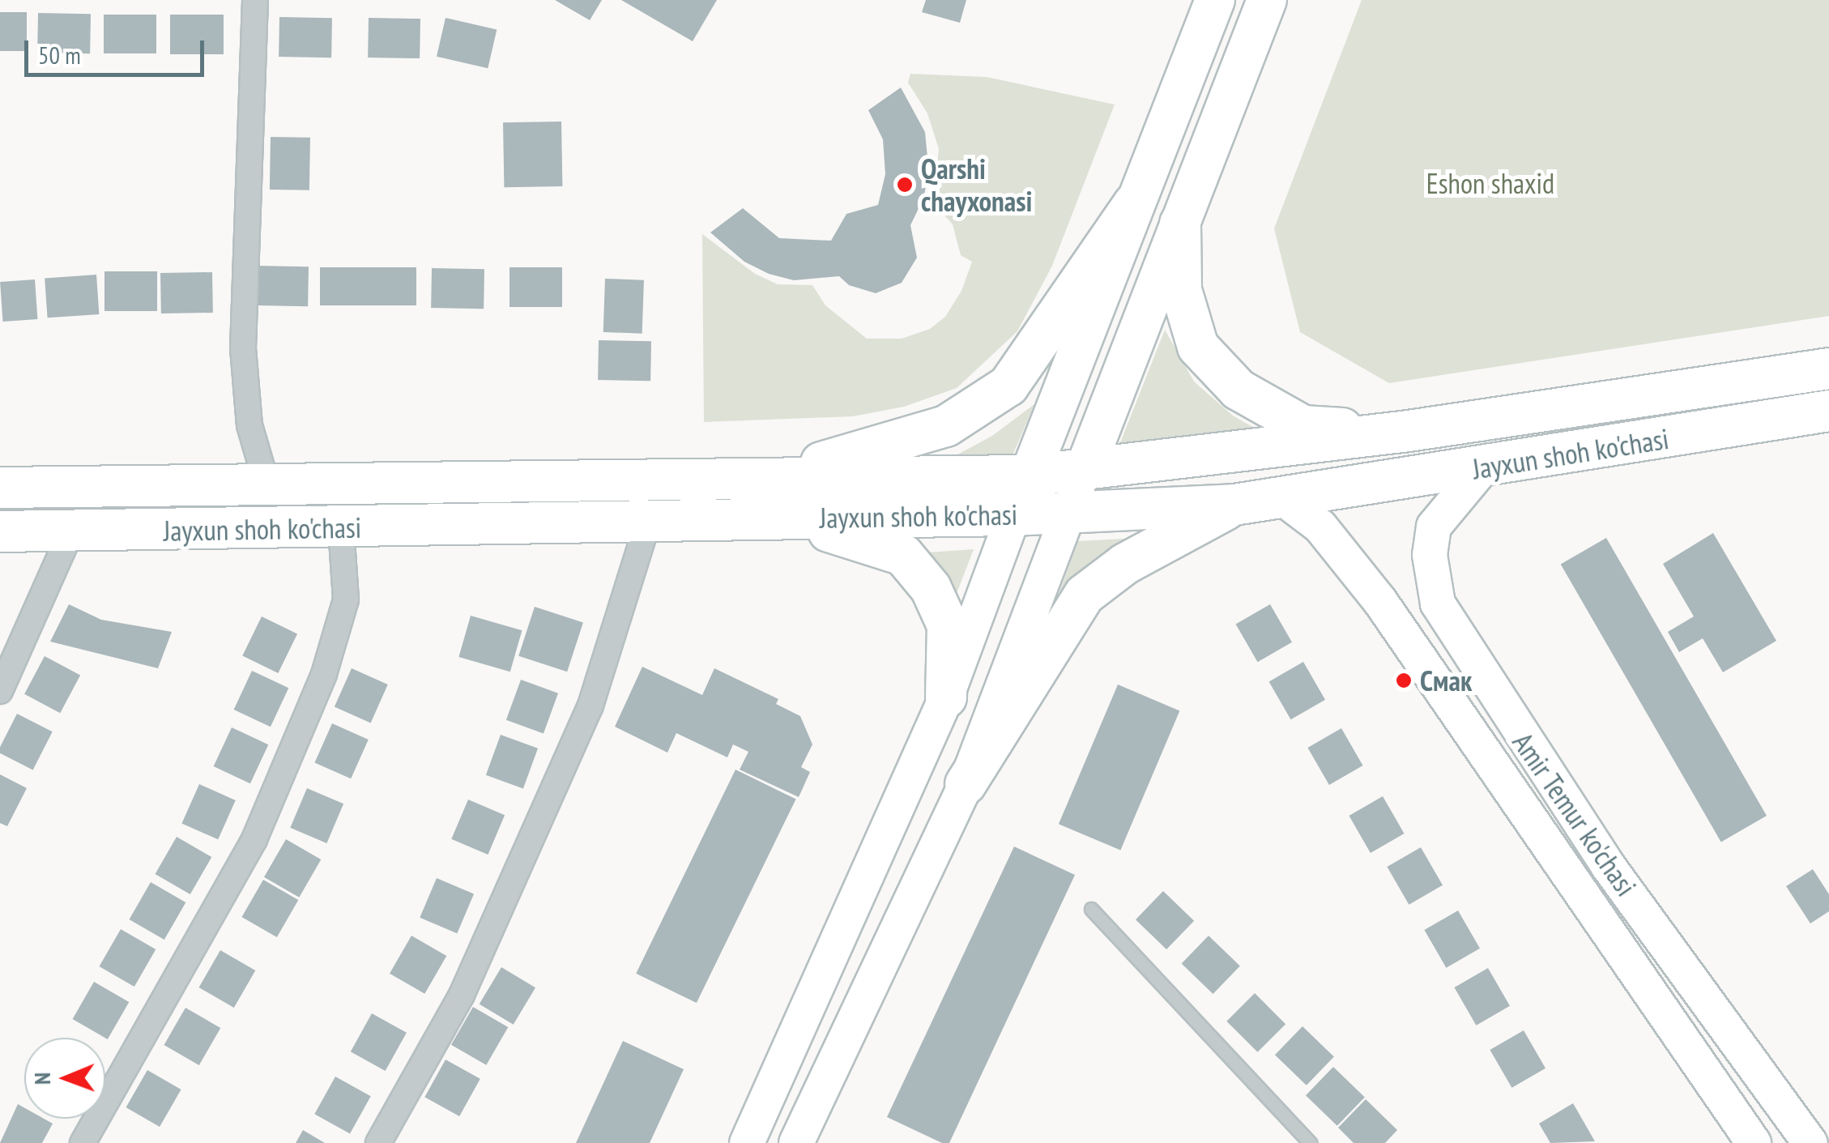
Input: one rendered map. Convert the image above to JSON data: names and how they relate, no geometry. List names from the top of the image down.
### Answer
{
  "streets": {
    "highway": ["Jayxun shoh ko'chasi"],
    "main road": ["Amir Temur ko'chasi"]
  },
  "crossings": [
    ["Jayxun shoh ko'chasi", "Amir Temur ko'chasi"]
  ],
  "parks": ["Eshon shaxid"],
  "places": ["Qarshi chayxonasi", "Смак"],
  "scale_bar": "50 m",
  "north": "left"
}
